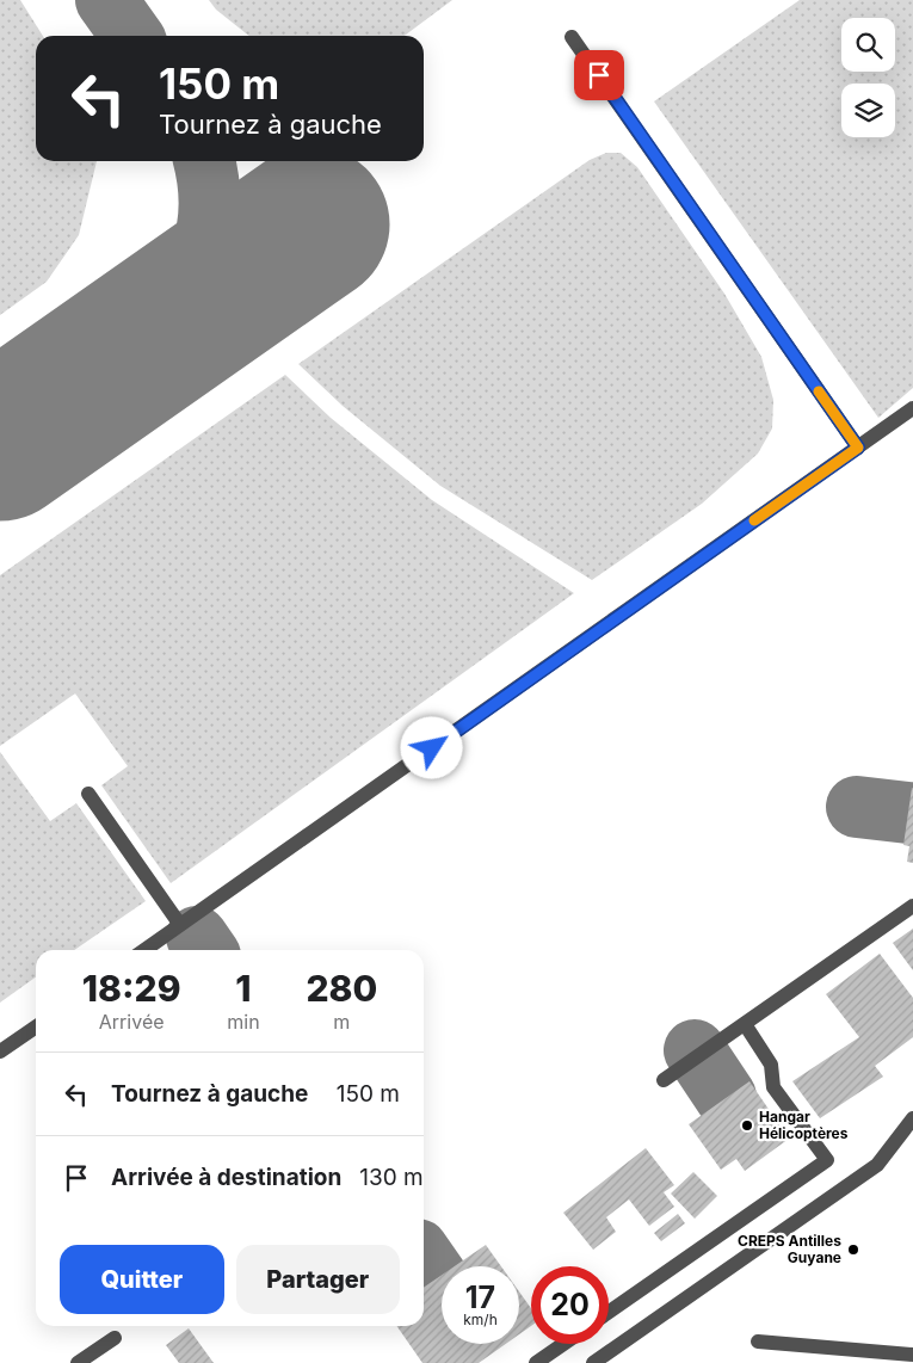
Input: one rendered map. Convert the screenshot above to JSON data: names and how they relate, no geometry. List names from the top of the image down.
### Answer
{
  "places": ["Hangar Hélicoptères", "CREPS Antilles Guyane"],
  "page": {
    "turn": ["150 m", "Tournez à gauche"],
    "eta": [
      "18:29",
      "Arrivée",
      "1",
      "min",
      "280",
      "m"
    ],
    "list": [
      {
        "name": "Tournez à gauche",
        "value": "150 m"
      },
      {
        "name": "Arrivée à destination",
        "value": "130 m"
      }
    ],
    "buttons": ["Quitter", "Partager"],
    "speed": "17 km/h",
    "limit": "20"
  }
}
